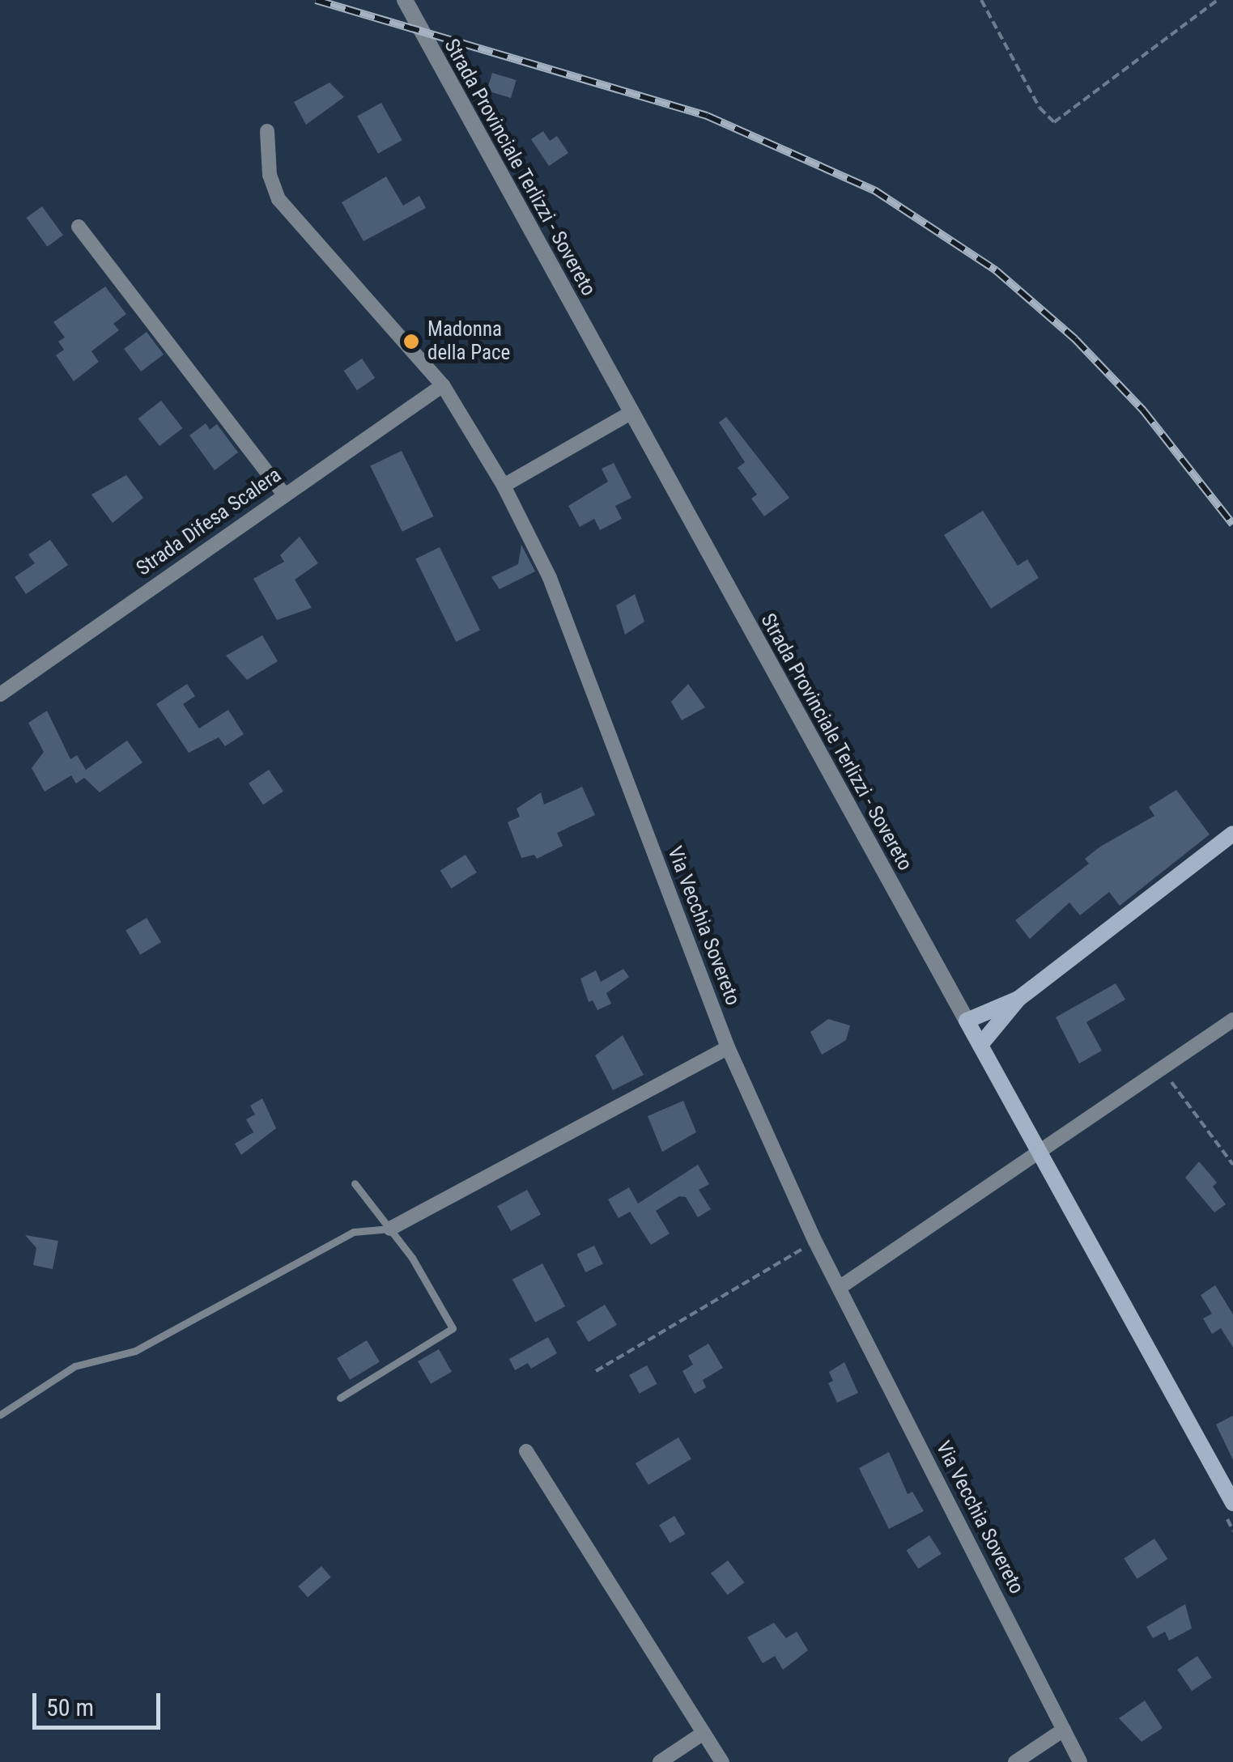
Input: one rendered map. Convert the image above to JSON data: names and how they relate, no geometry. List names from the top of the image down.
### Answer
{
  "streets": {
    "main road": ["Strada Provinciale Terlizzi - Sovereto"],
    "street": ["Strada Difesa Scalera", "Via Vecchia Sovereto"]
  },
  "crossings": [
    ["Strada Difesa Scalera", "Via Vecchia Sovereto"]
  ],
  "places": ["Madonna della Pace"],
  "scale_bar": "50 m"
}
